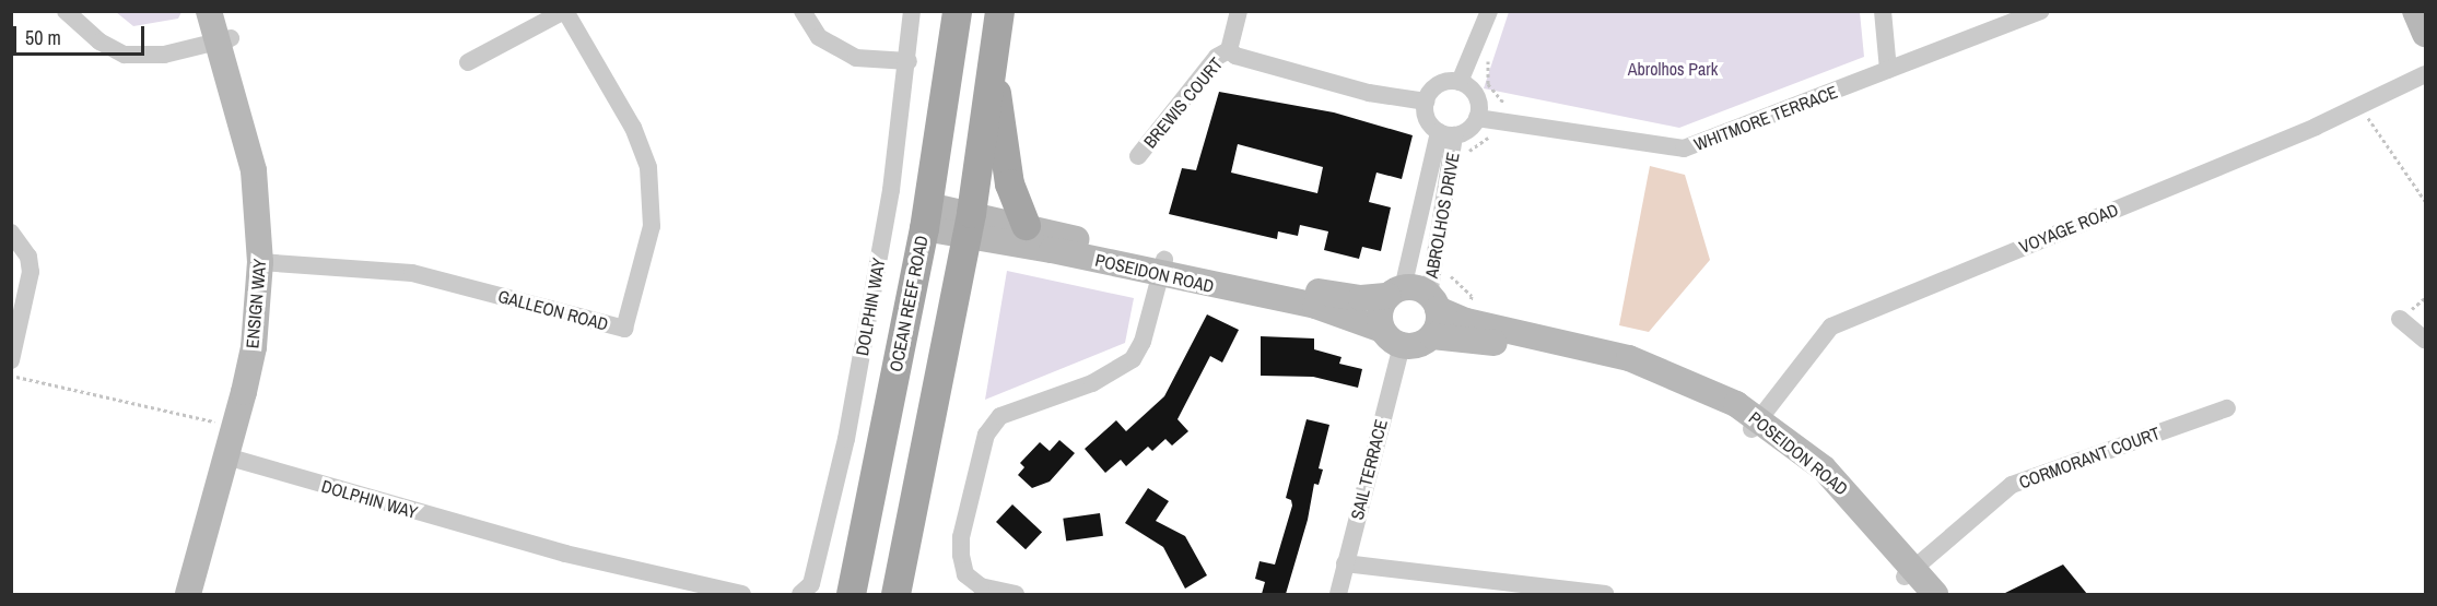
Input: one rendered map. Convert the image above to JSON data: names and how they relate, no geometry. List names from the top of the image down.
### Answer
{
  "streets": {
    "main road": ["OCEAN REEF ROAD"],
    "street": [
      "BREWIS COURT",
      "WHITMORE TERRACE",
      "ABROLHOS DRIVE",
      "VOYAGE ROAD",
      "POSEIDON ROAD",
      "ENSIGN WAY",
      "DOLPHIN WAY",
      "GALLEON ROAD",
      "CORMORANT COURT",
      "SAIL TERRACE"
    ]
  },
  "crossings": [
    ["WHITMORE TERRACE", "ABROLHOS DRIVE"],
    ["ABROLHOS DRIVE", "POSEIDON ROAD"],
    ["ABROLHOS DRIVE", "SAIL TERRACE"],
    ["VOYAGE ROAD", "POSEIDON ROAD"],
    ["POSEIDON ROAD", "OCEAN REEF ROAD"],
    ["POSEIDON ROAD", "CORMORANT COURT"],
    ["POSEIDON ROAD", "SAIL TERRACE"],
    ["ENSIGN WAY", "DOLPHIN WAY"],
    ["ENSIGN WAY", "GALLEON ROAD"]
  ],
  "parks": ["Abrolhos Park"],
  "scale_bar": "50 m"
}
